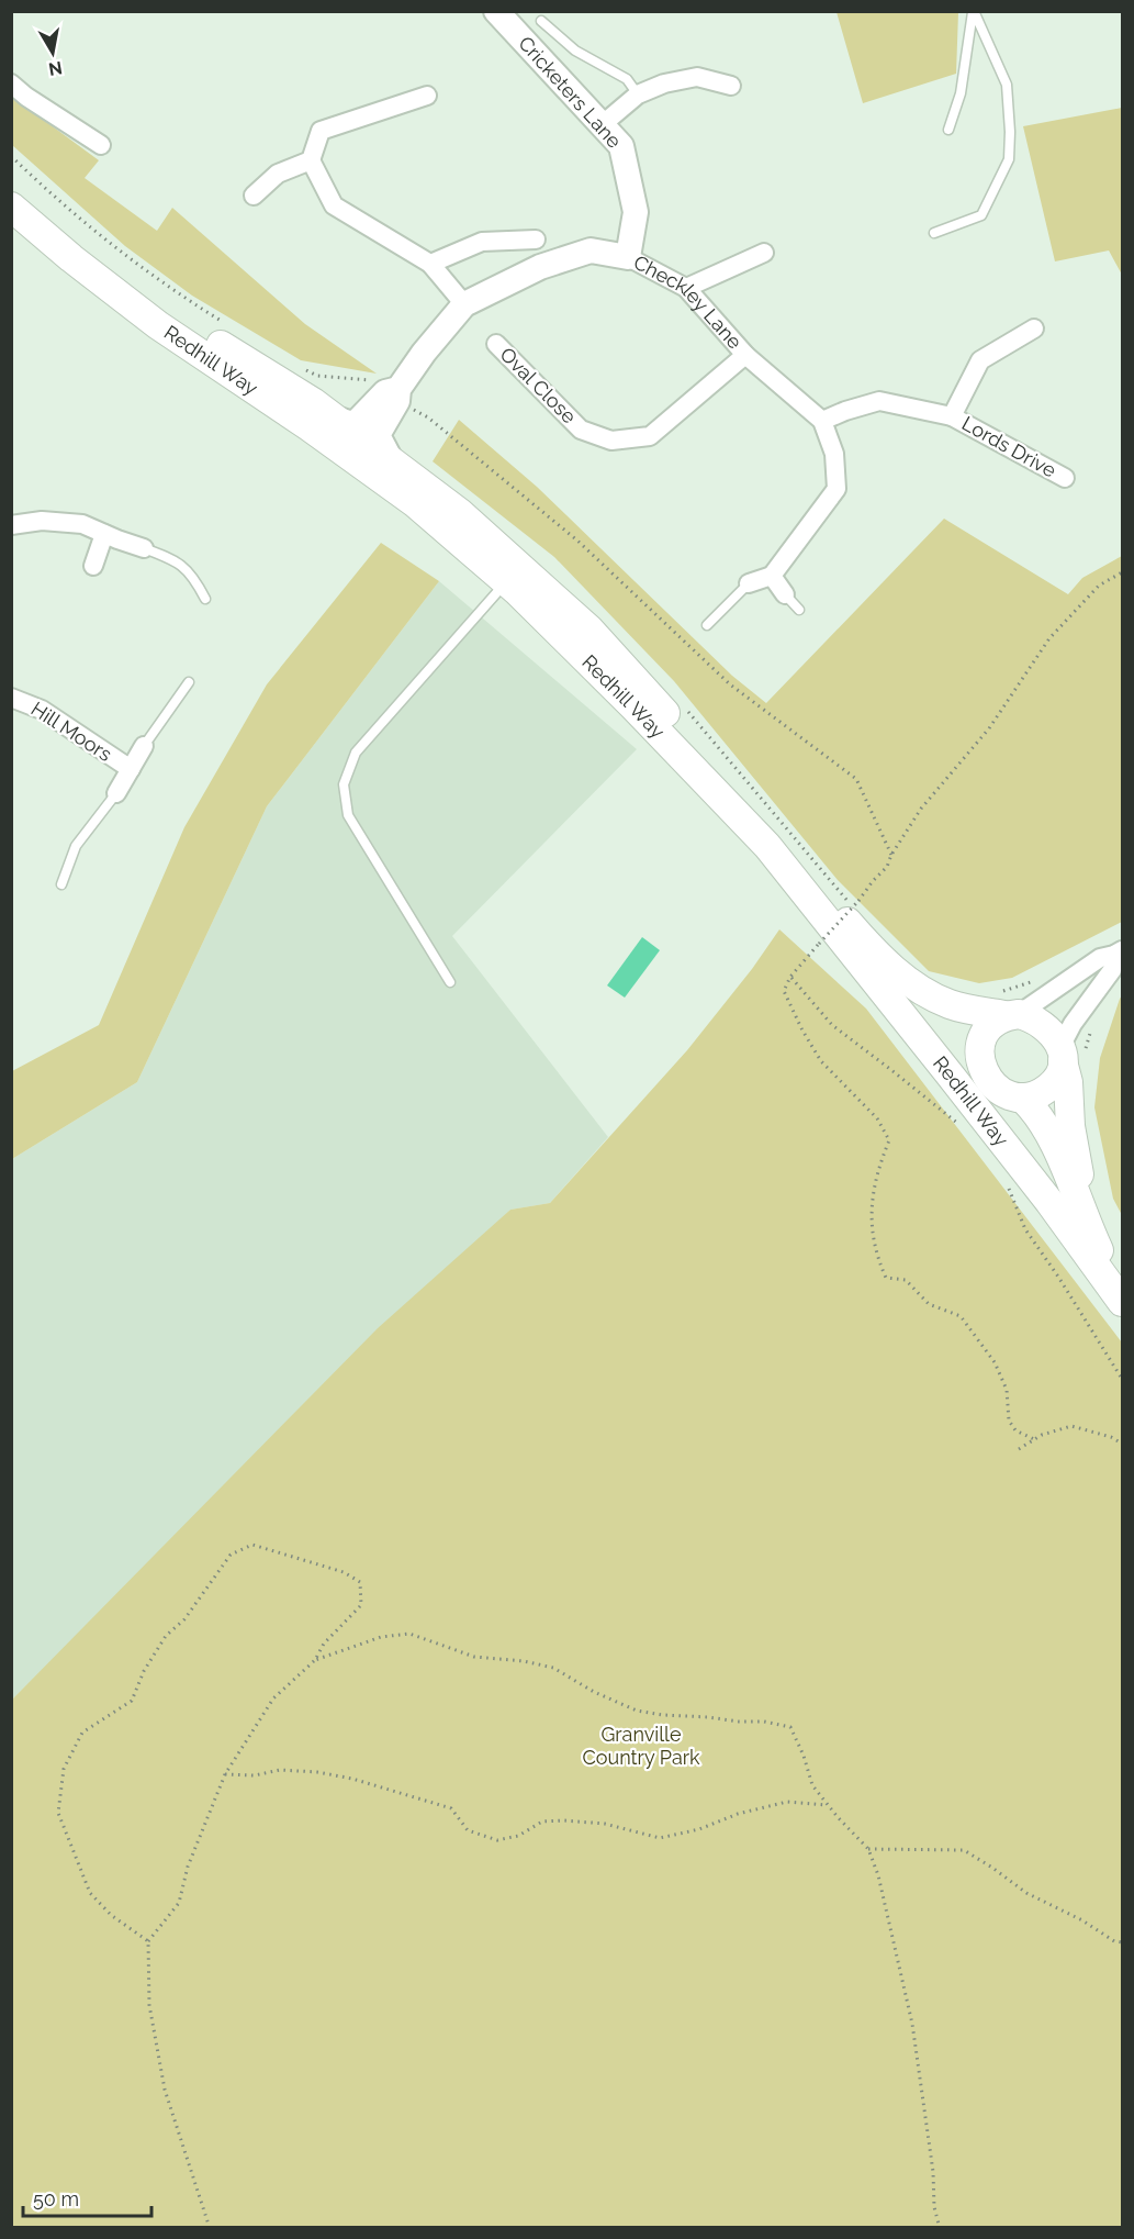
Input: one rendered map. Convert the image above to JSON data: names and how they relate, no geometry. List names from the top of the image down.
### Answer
{
  "streets": {
    "main road": ["Redhill Way"],
    "street": [
      "Cricketers Lane",
      "Checkley Lane",
      "Oval Close",
      "Lords Drive",
      "Hill Moors"
    ]
  },
  "crossings": [
    ["Cricketers Lane", "Checkley Lane"],
    ["Checkley Lane", "Redhill Way"],
    ["Checkley Lane", "Oval Close"],
    ["Checkley Lane", "Lords Drive"]
  ],
  "parks": ["Granville Country Park"],
  "scale_bar": "50 m",
  "north": "bottom"
}
